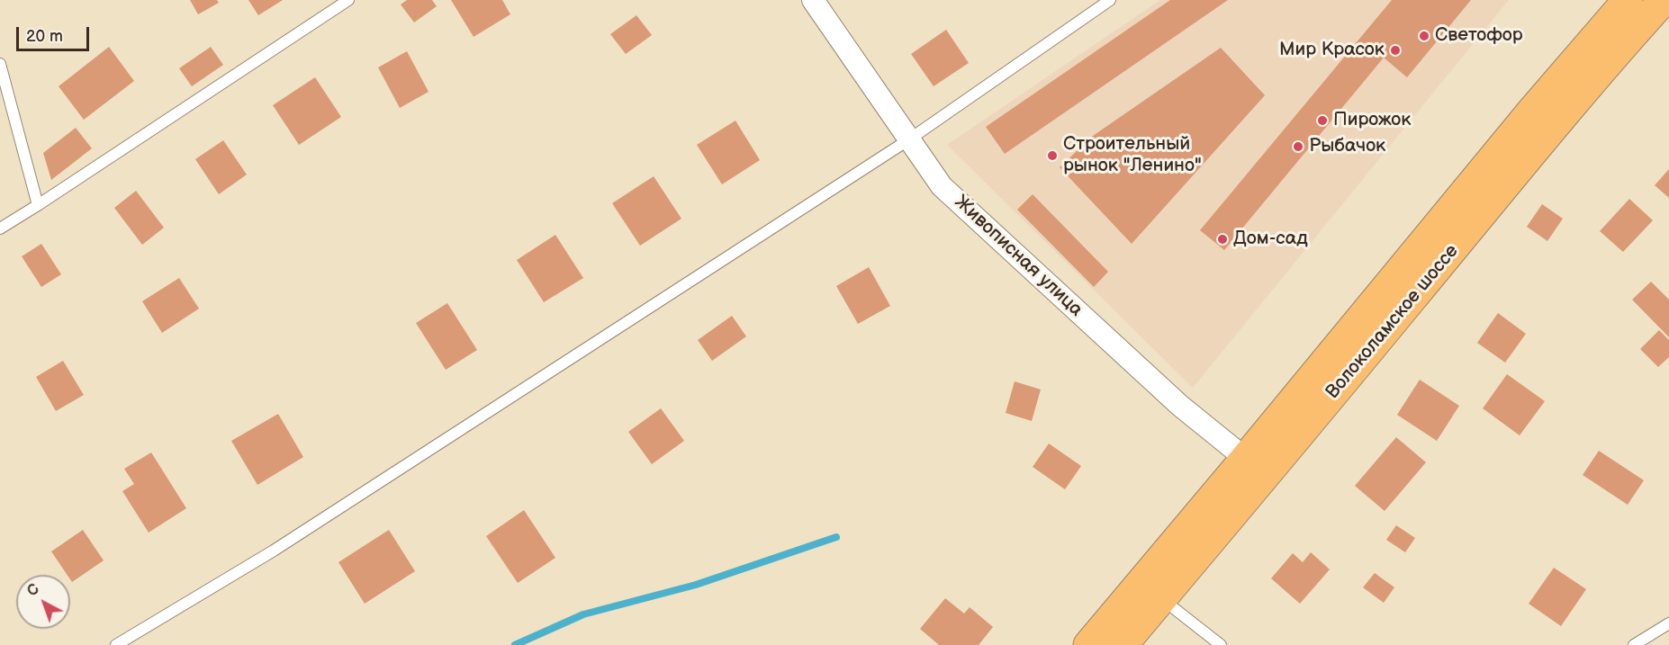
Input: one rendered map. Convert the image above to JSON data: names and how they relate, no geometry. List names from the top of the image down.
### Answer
{
  "streets": {
    "main road": ["Волоколамское шоссе"],
    "street": ["Живописная улица"]
  },
  "crossings": [
    ["Живописная улица", "Волоколамское шоссе"]
  ],
  "places": [
    "Светофор",
    "Мир Красок",
    "Пирожок",
    "Рыбачок",
    "Строительный рынок \"Ленино\"",
    "Дом-сад"
  ],
  "scale_bar": "20 m",
  "north": "top left"
}
